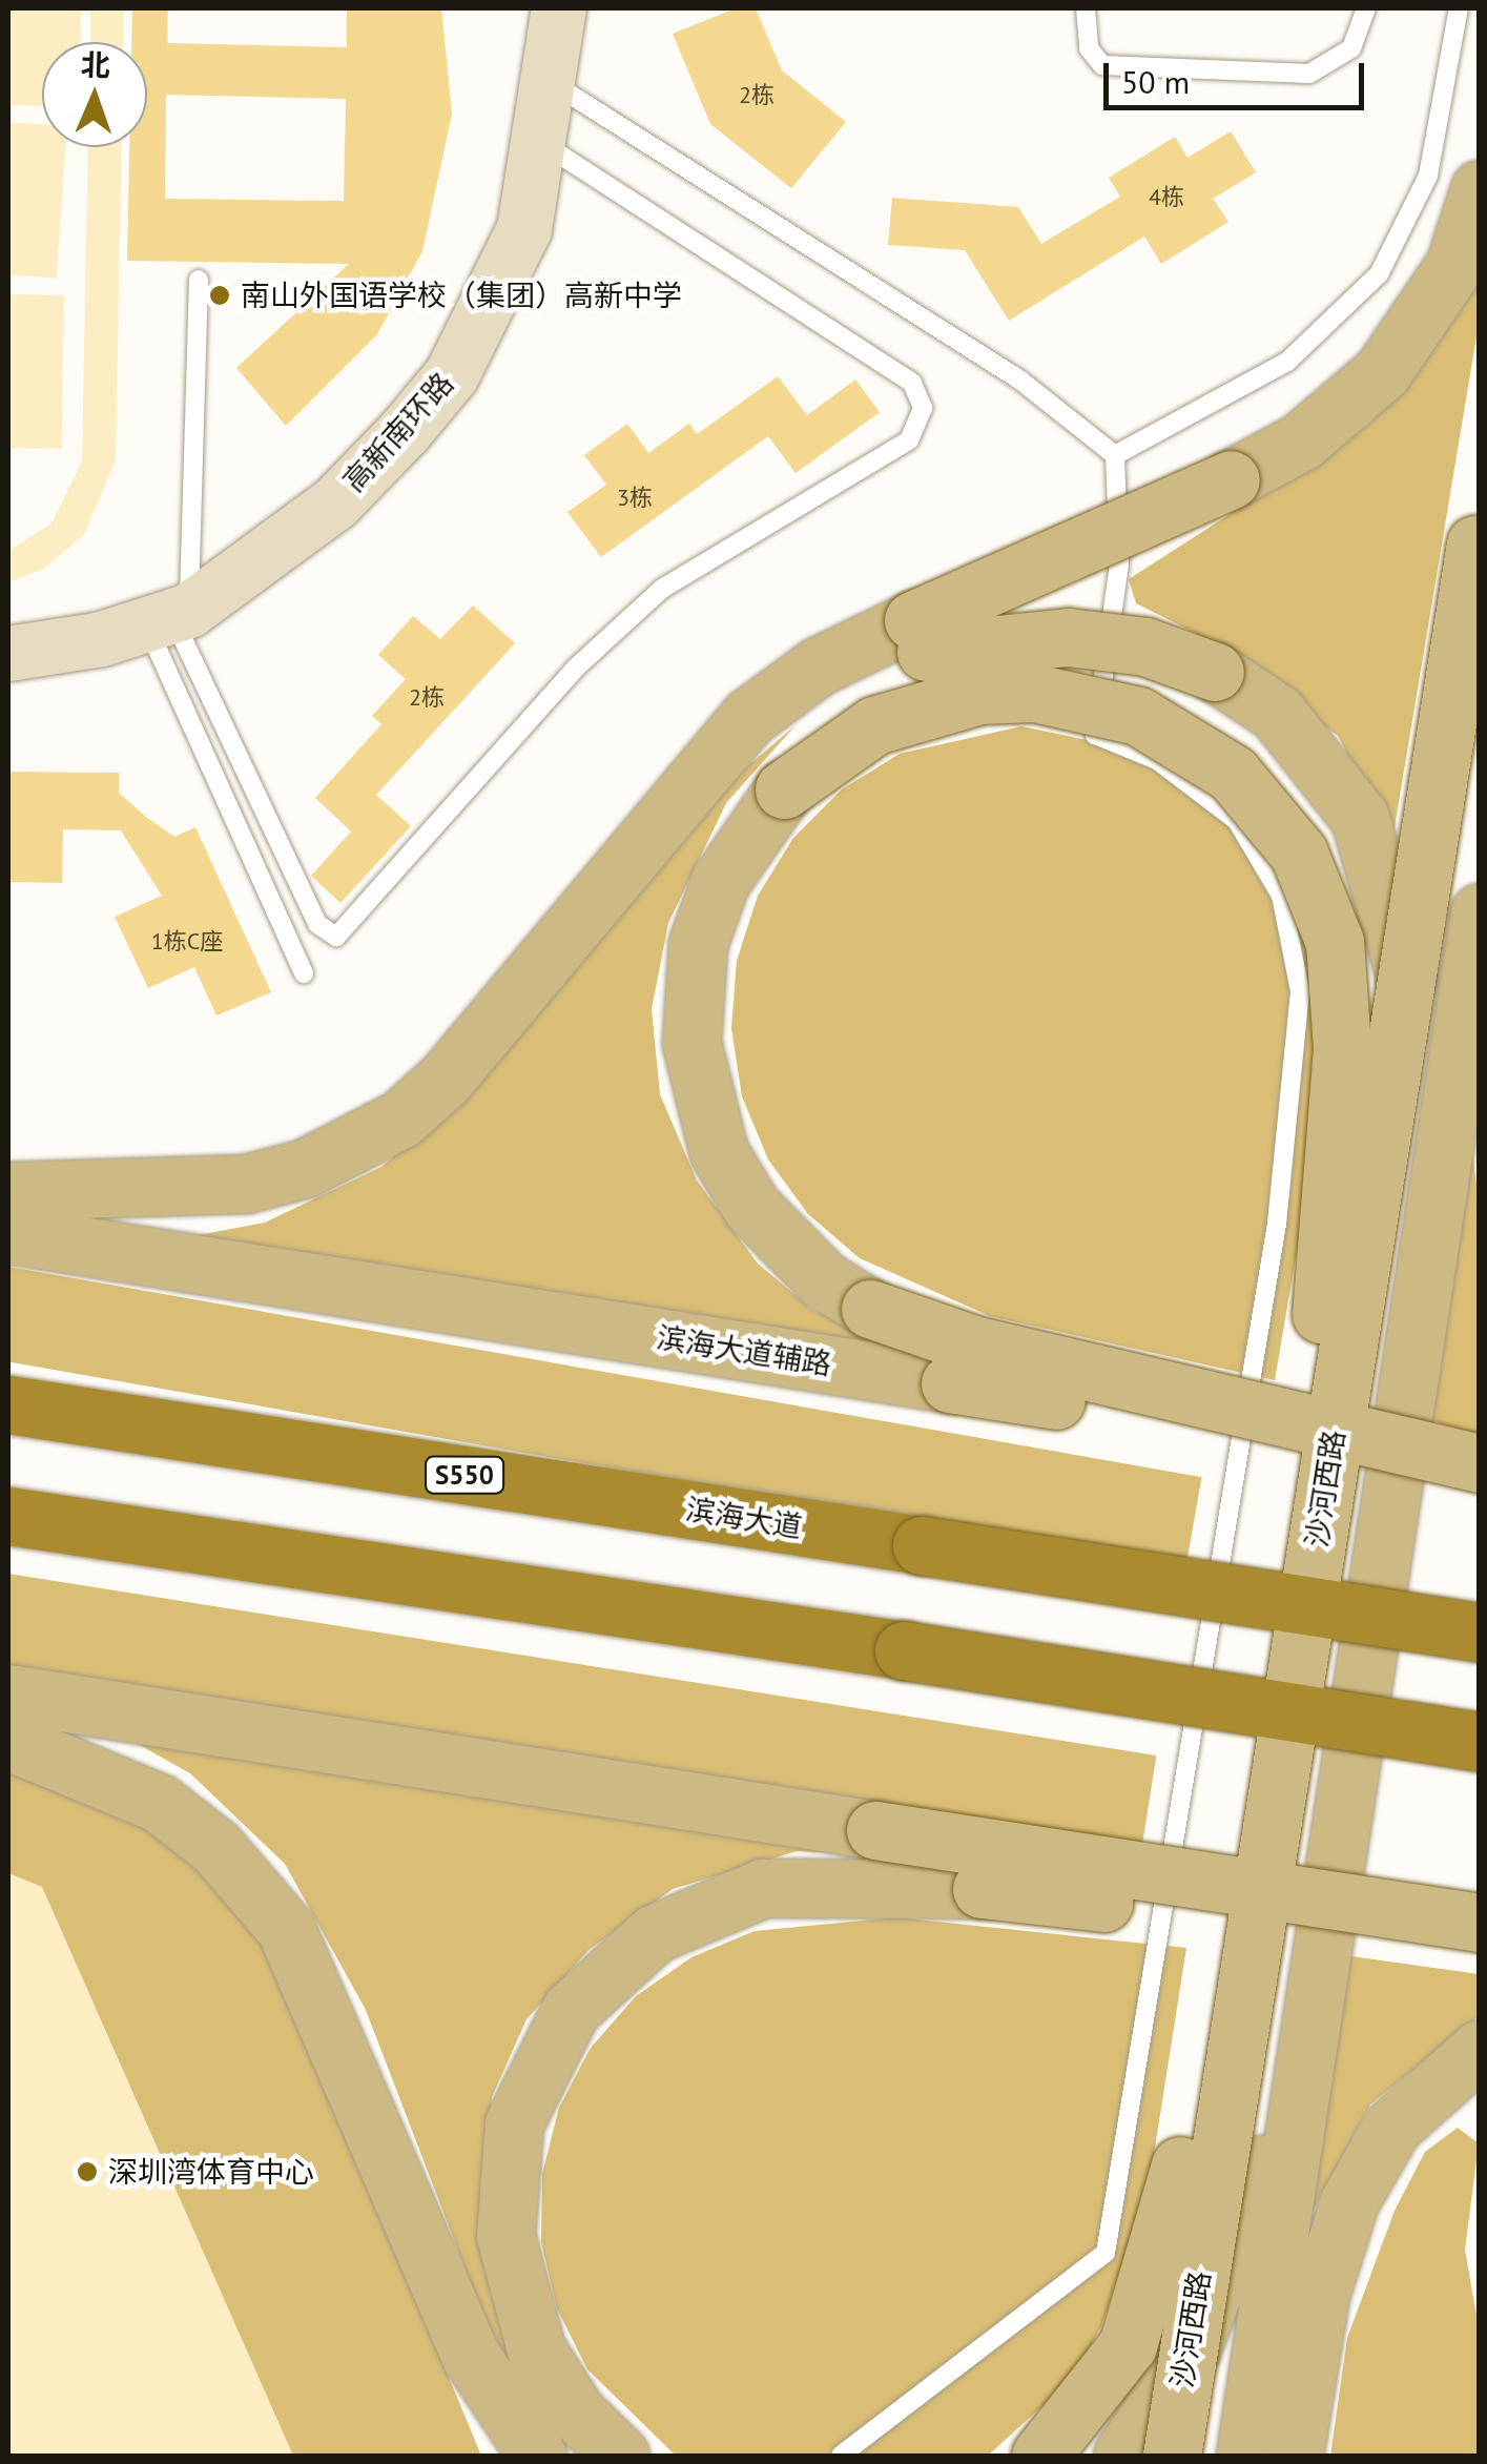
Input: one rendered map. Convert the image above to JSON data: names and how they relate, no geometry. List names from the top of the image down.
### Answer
{
  "streets": {
    "highway": ["S550", "滨海大道"],
    "main road": ["滨海大道辅路", "沙河西路"],
    "street": ["高新南环路"]
  },
  "places": ["南山外国语学校（集团）高新中学", "深圳湾体育中心"],
  "house_numbers": [
    "2栋",
    "4栋",
    "3栋",
    "2栋",
    "1栋C座"
  ],
  "scale_bar": "50 m",
  "north": "top"
}
